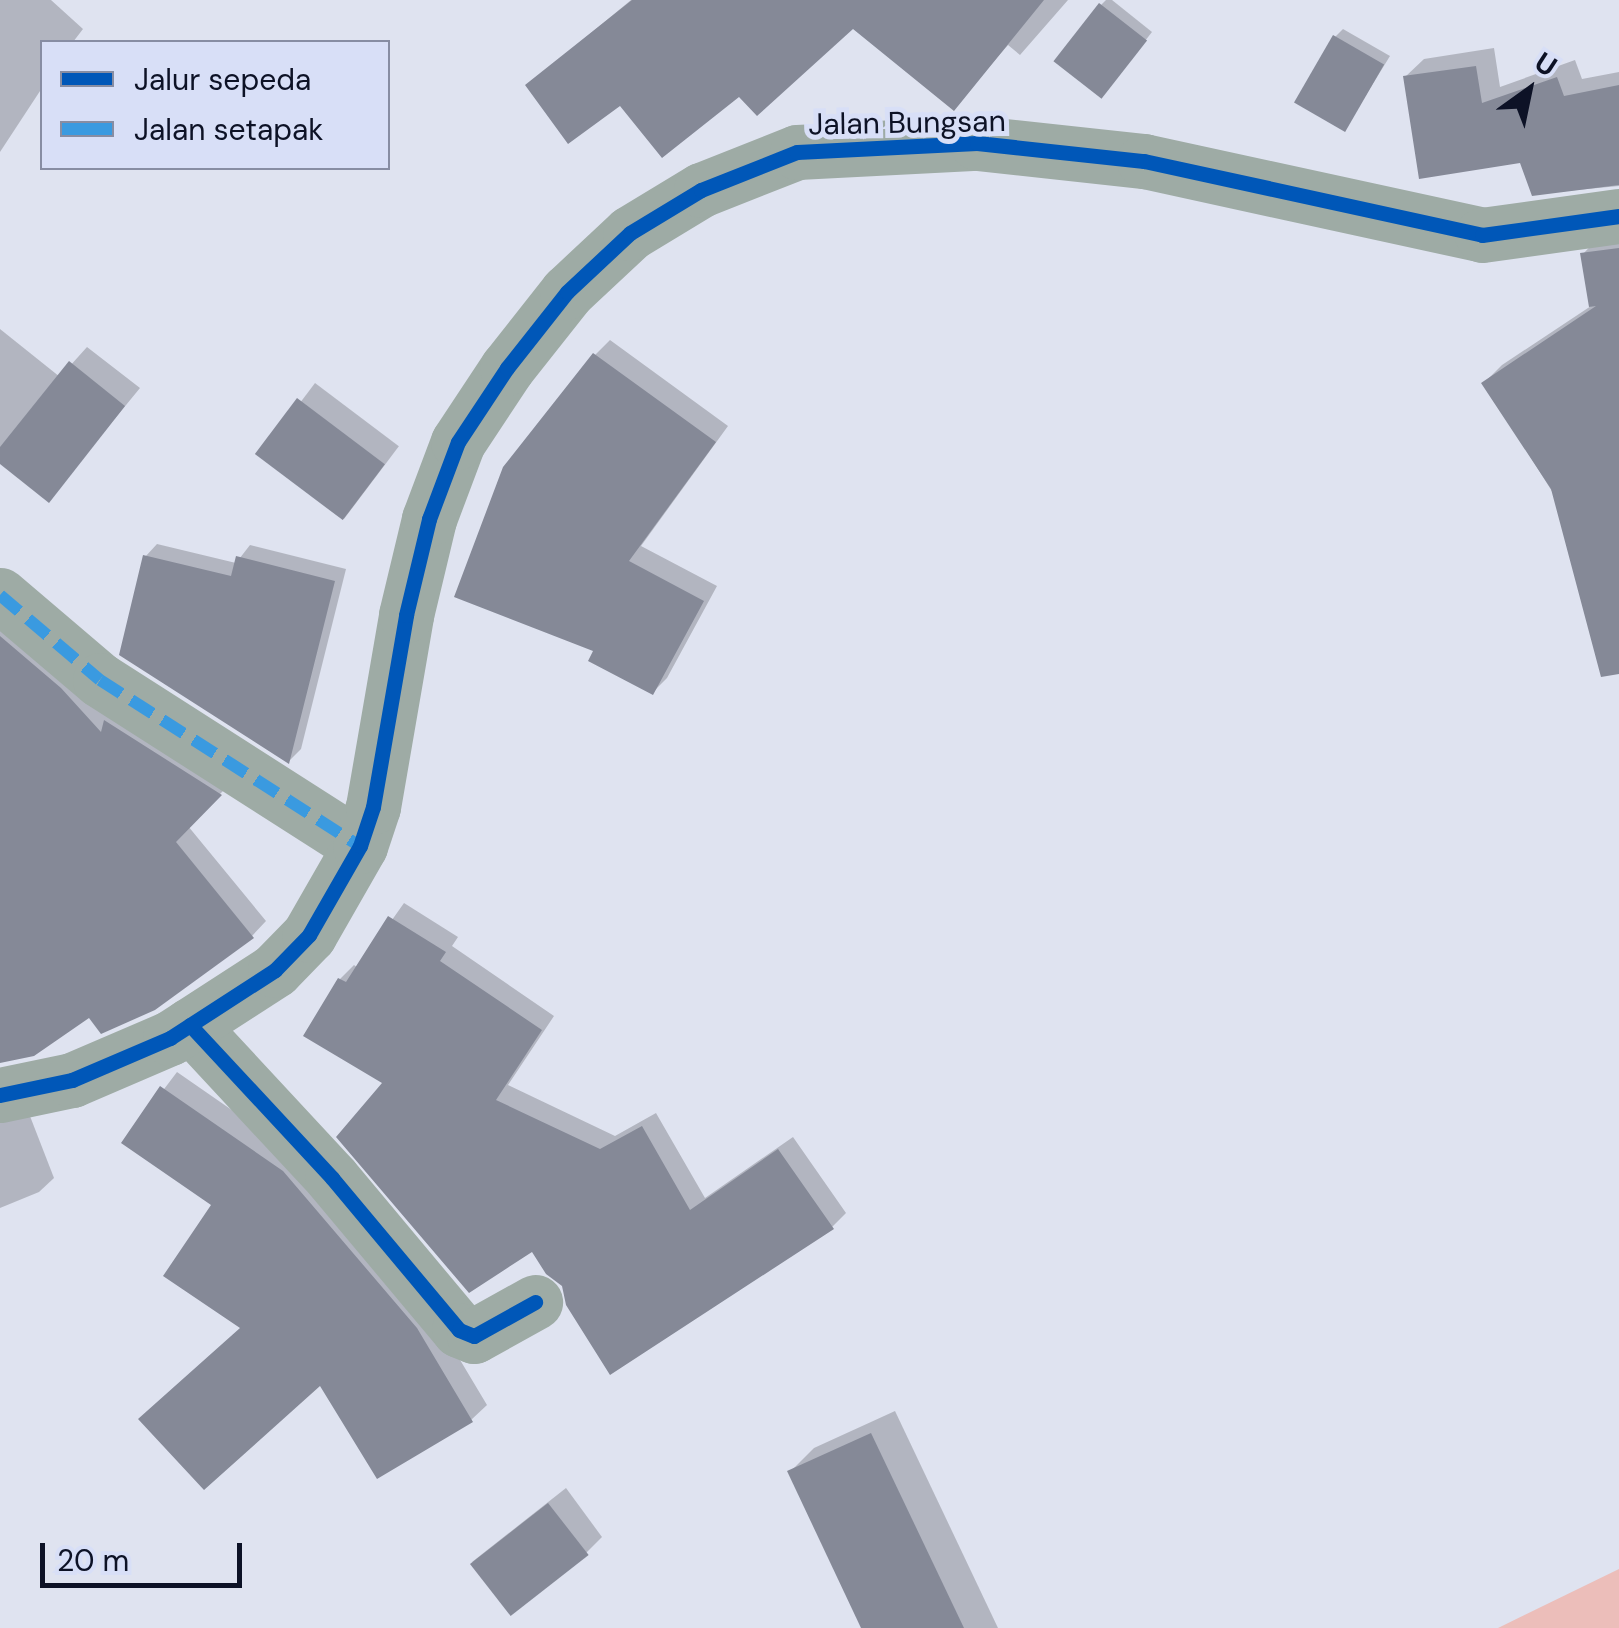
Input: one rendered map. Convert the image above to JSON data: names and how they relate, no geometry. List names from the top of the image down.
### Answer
{
  "streets": {
    "street": ["Jalan Bungsan"]
  },
  "legend": ["Jalur sepeda", "Jalan setapak"],
  "scale_bar": "20 m",
  "north": "top right"
}
